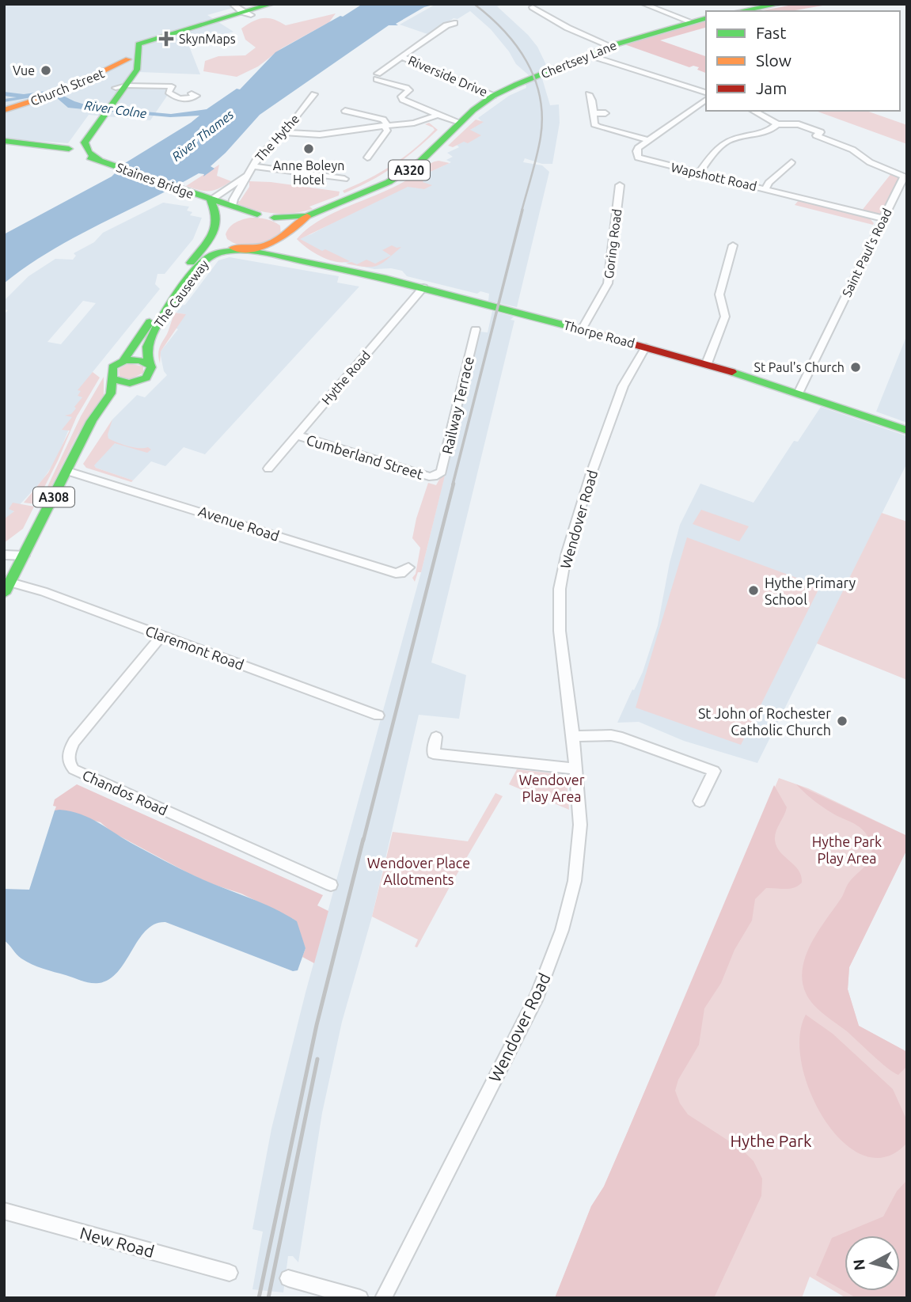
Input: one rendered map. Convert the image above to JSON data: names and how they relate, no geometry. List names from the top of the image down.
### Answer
{
  "streets": {
    "main road": [
      "Chertsey Lane",
      "Church Street",
      "A320",
      "Staines Bridge",
      "The Causeway",
      "Thorpe Road",
      "A308"
    ],
    "street": [
      "Riverside Drive",
      "The Hythe",
      "Wapshott Road",
      "Goring Road",
      "Saint Paul's Road",
      "Hythe Road",
      "Railway Terrace",
      "Cumberland Street",
      "Wendover Road",
      "Avenue Road",
      "Claremont Road",
      "Chandos Road",
      "New Road"
    ]
  },
  "crossings": [
    ["Chertsey Lane", "Riverside Drive"],
    ["Chertsey Lane", "The Hythe"],
    ["Chertsey Lane", "Staines Bridge"],
    ["Chertsey Lane", "The Causeway"],
    ["The Hythe", "Staines Bridge"],
    ["Wapshott Road", "Saint Paul's Road"],
    ["Staines Bridge", "The Causeway"],
    ["Goring Road", "Thorpe Road"],
    ["Saint Paul's Road", "Thorpe Road"],
    ["The Causeway", "Thorpe Road"],
    ["The Causeway", "A308"],
    ["Thorpe Road", "Hythe Road"],
    ["Thorpe Road", "Wendover Road"],
    ["Hythe Road", "Cumberland Street"],
    ["Railway Terrace", "Cumberland Street"],
    ["A308", "Avenue Road"],
    ["A308", "Claremont Road"],
    ["Claremont Road", "Chandos Road"]
  ],
  "water": ["River Colne", "River Thames"],
  "parks": [
    "Wendover Play Area",
    "Hythe Park Play Area",
    "Wendover Place Allotments",
    "Hythe Park"
  ],
  "places": {
    "health": ["SkynMaps"],
    "other": [
      "Vue",
      "Anne Boleyn Hotel",
      "St Paul's Church",
      "Hythe Primary School",
      "St John of Rochester Catholic Church"
    ]
  },
  "legend": ["Fast", "Slow", "Jam"],
  "north": "left"
}
